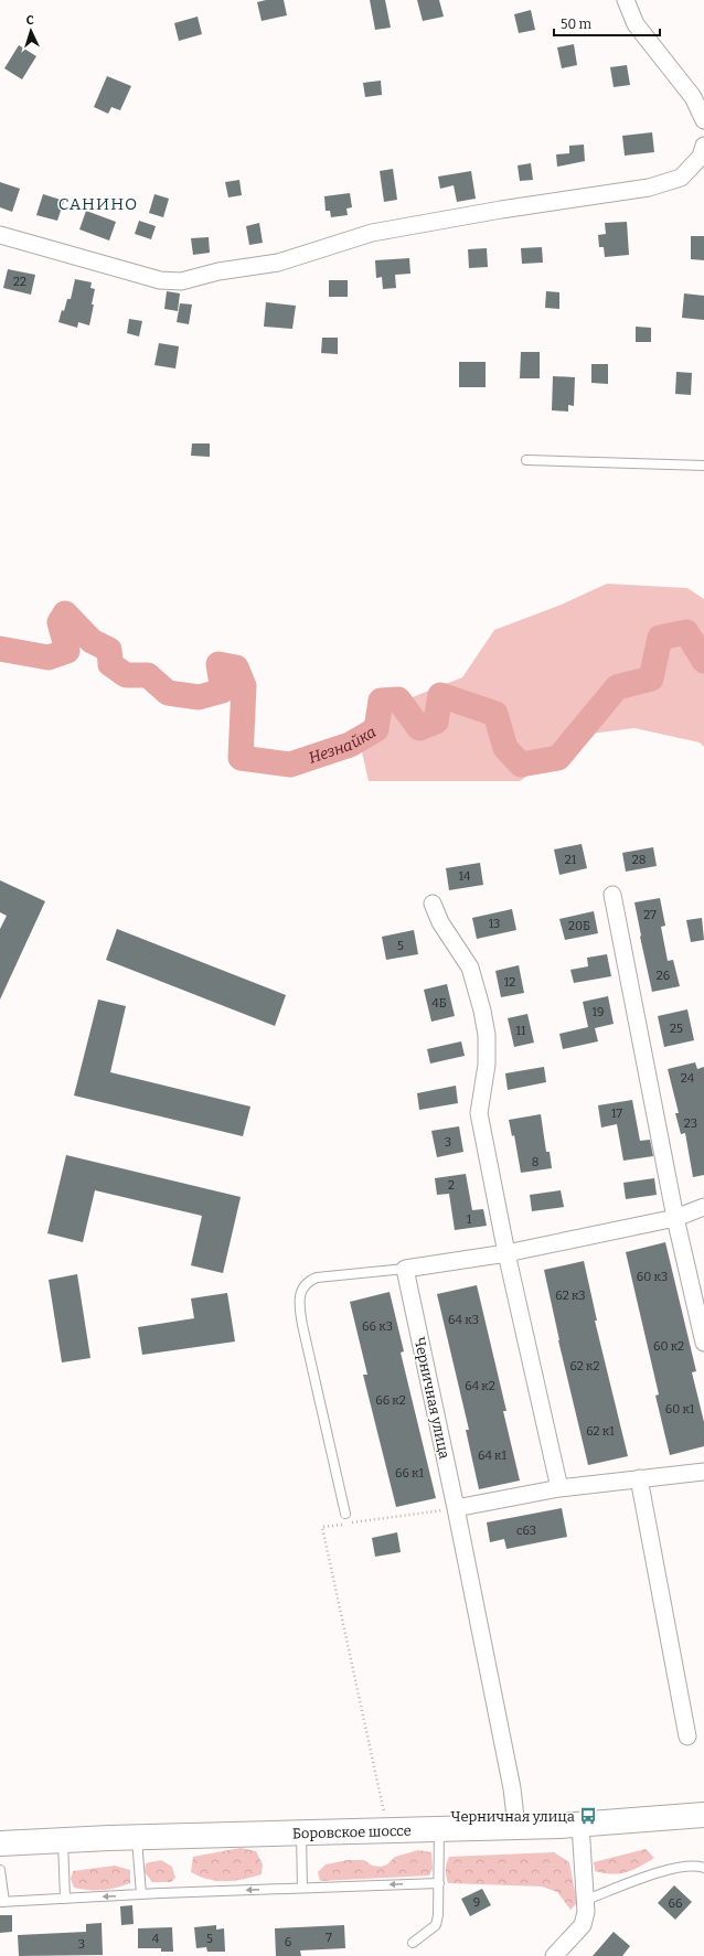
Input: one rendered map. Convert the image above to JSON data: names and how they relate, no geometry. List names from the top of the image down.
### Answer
{
  "streets": {
    "main road": ["Боровское шоссе"],
    "street": ["Черничная улица"]
  },
  "crossings": [
    ["Черничная улица", "Боровское шоссе"]
  ],
  "districts": ["САНИНО"],
  "water": ["Незнайка"],
  "places": {
    "bus stop": ["Черничная улица"]
  },
  "house_numbers": [
    "22",
    "21",
    "28",
    "14",
    "27",
    "13",
    "20Б",
    "5",
    "26",
    "12",
    "4Б",
    "19",
    "25",
    "11",
    "24",
    "17",
    "23",
    "3",
    "8",
    "2",
    "1",
    "60 к3",
    "62 к3",
    "64 к3",
    "66 к3",
    "60 к2",
    "62 к2",
    "64 к2",
    "66 к2",
    "60 к1",
    "62 к1",
    "64 к1",
    "66 к1",
    "с63",
    "9",
    "66",
    "7",
    "4",
    "5",
    "6",
    "3"
  ],
  "scale_bar": "50 m",
  "north": "top"
}
